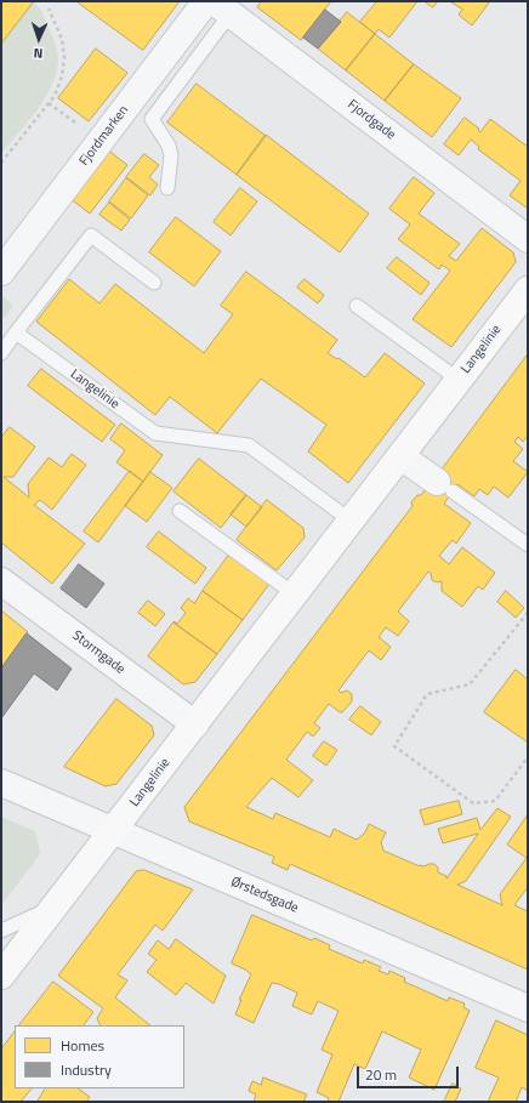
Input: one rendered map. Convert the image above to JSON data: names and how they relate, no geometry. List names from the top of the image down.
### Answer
{
  "streets": {
    "street": [
      "Fjordgade",
      "Fjordmarken",
      "Langelinie",
      "Stormgade",
      "Ørstedsgade"
    ]
  },
  "crossings": [
    ["Langelinie", "Stormgade"],
    ["Langelinie", "Ørstedsgade"]
  ],
  "legend": ["Homes", "Industry"],
  "scale_bar": "20 m",
  "north": "bottom"
}
